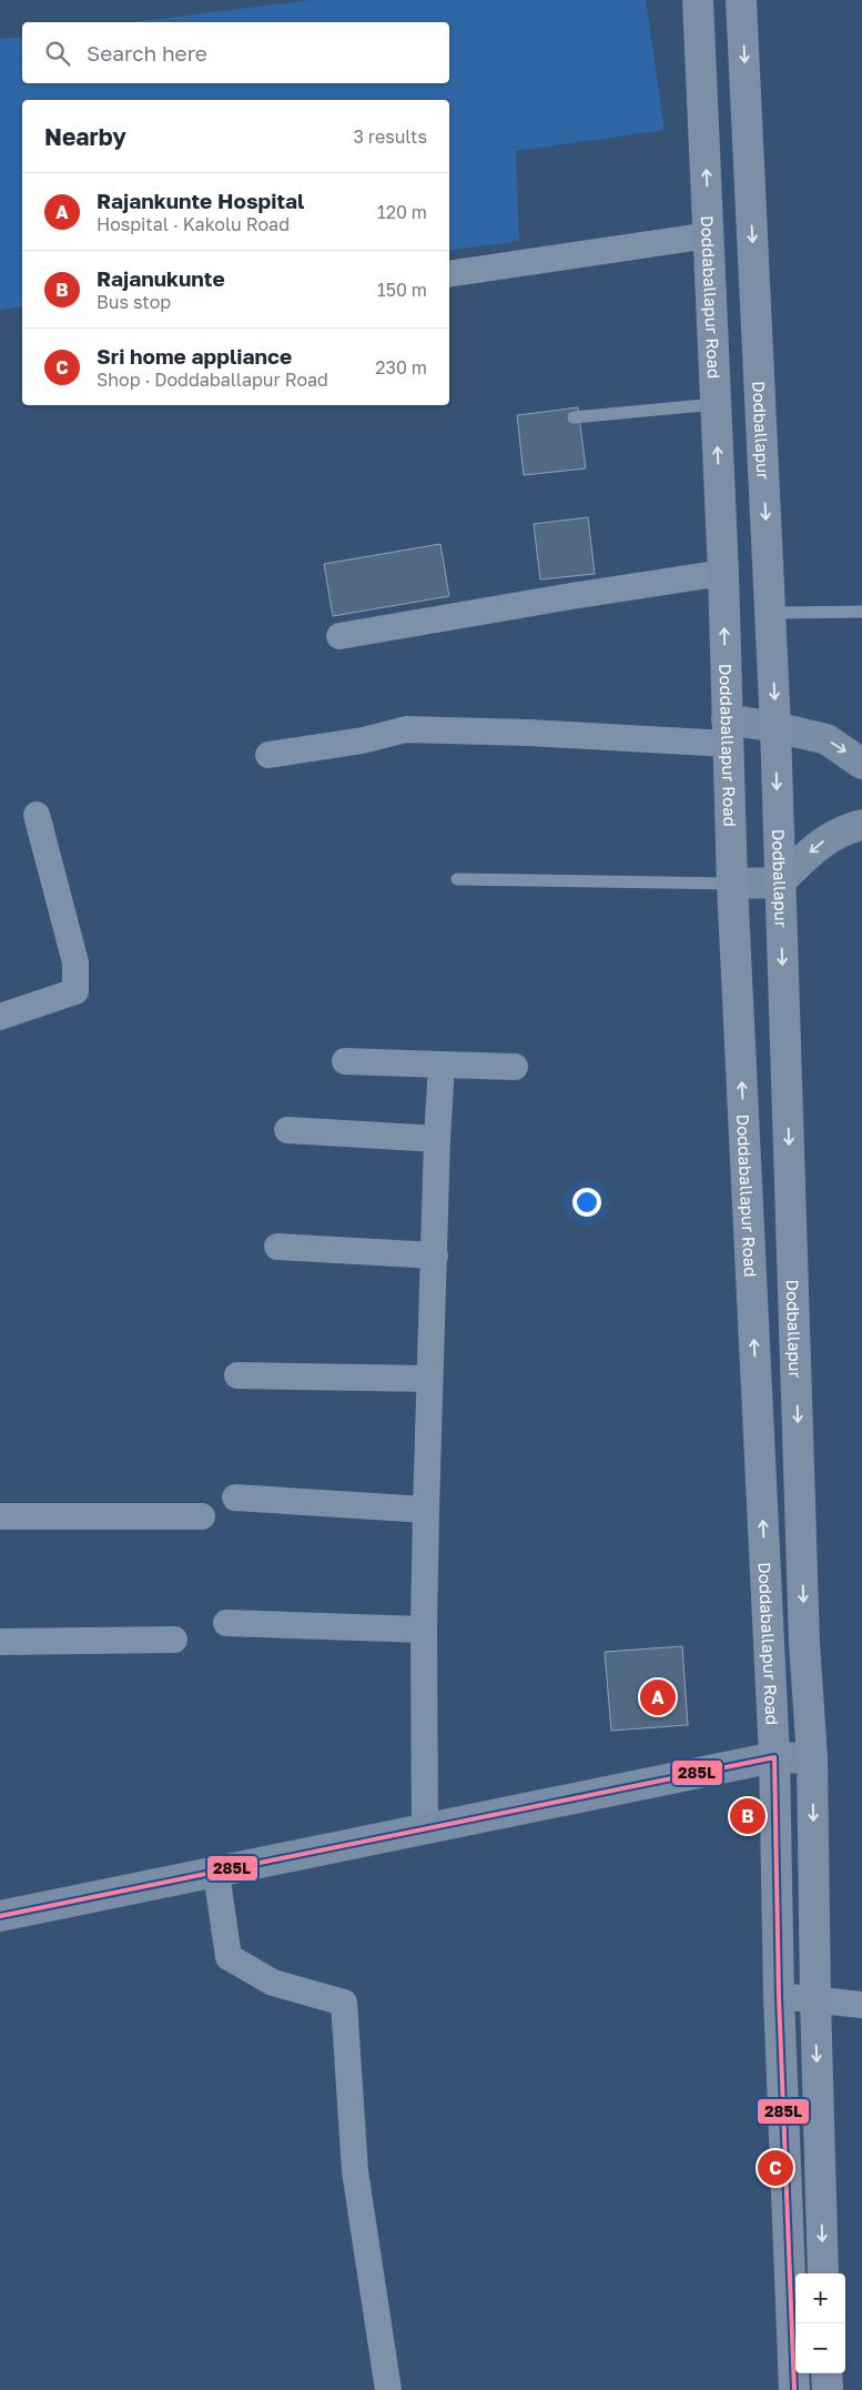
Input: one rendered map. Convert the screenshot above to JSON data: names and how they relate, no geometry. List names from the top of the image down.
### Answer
{
  "streets": {
    "main road": ["Doddaballapur Road", "Dodballapur"]
  },
  "one_way": ["Doddaballapur Road", "Dodballapur"],
  "lines": ["transit line 285L"],
  "page": {
    "search": "Search here",
    "heading": ["Nearby", "3 results"],
    "list": [
      {
        "mark": "A",
        "name": "Rajankunte Hospital",
        "note": "Hospital · Kakolu Road",
        "value": "120 m"
      },
      {
        "mark": "B",
        "name": "Rajanukunte",
        "note": "Bus stop",
        "value": "150 m"
      },
      {
        "mark": "C",
        "name": "Sri home appliance",
        "note": "Shop · Doddaballapur Road",
        "value": "230 m"
      }
    ],
    "pins": ["A", "B", "C"],
    "map_buttons": ["+", "−"]
  }
}
